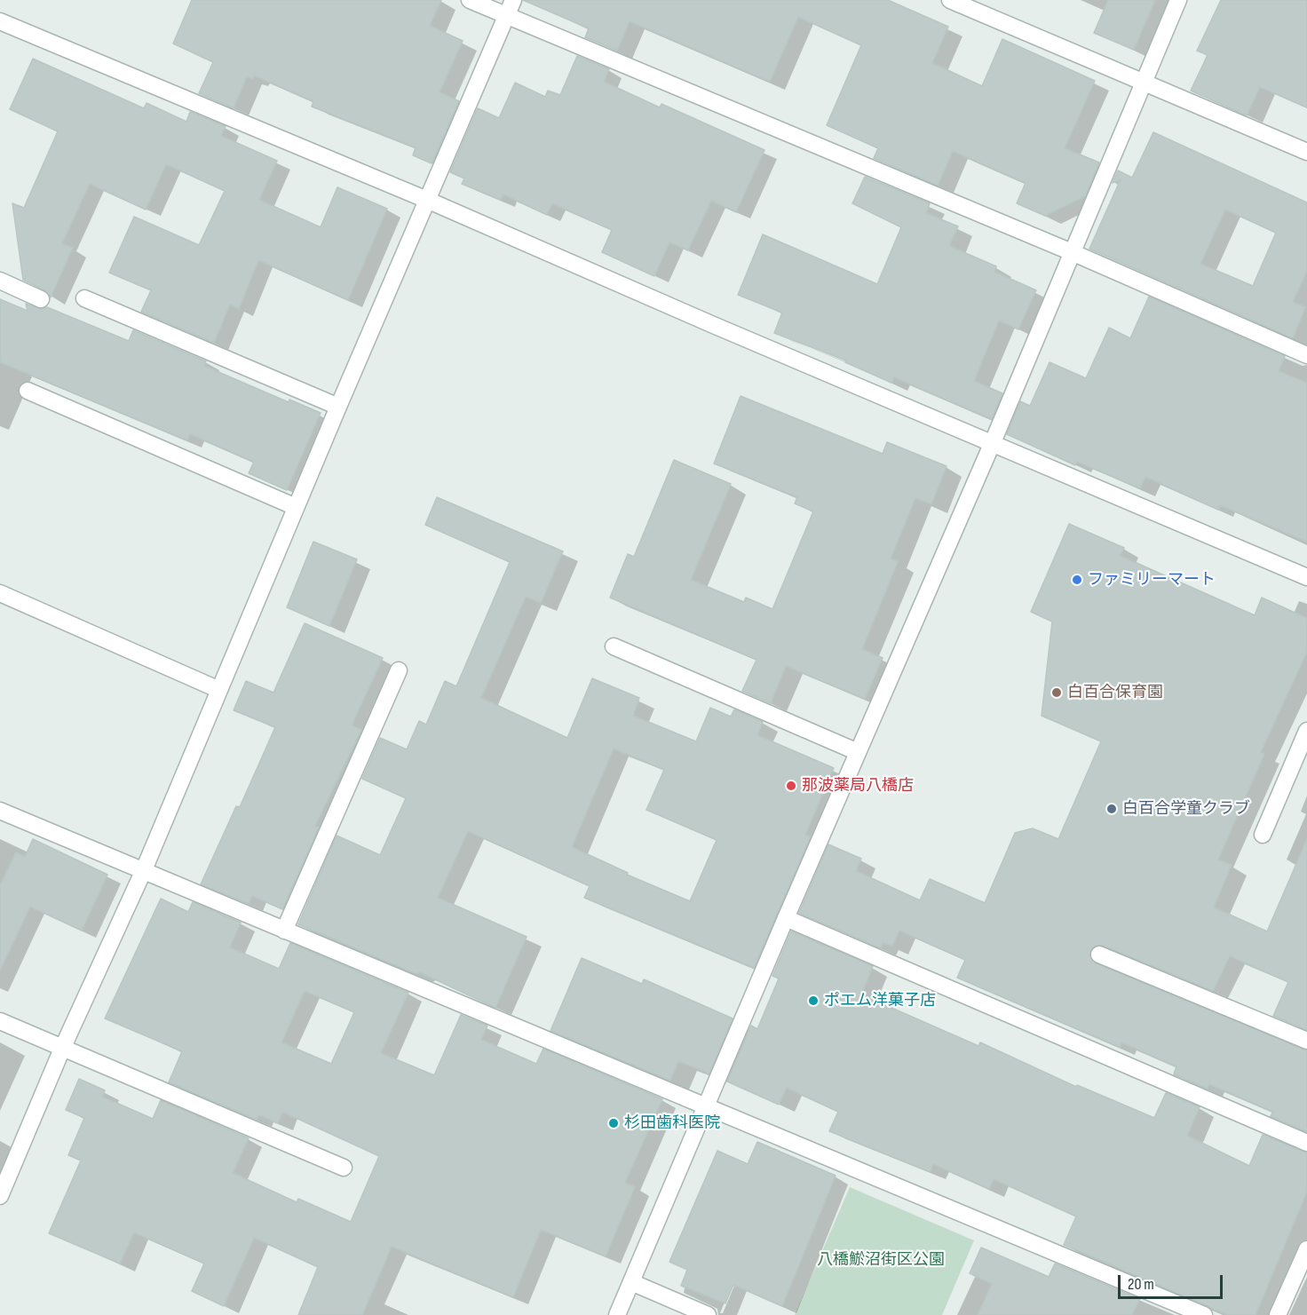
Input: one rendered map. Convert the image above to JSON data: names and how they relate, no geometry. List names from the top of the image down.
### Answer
{
  "parks": ["八橋鯲沼街区公園"],
  "places": [
    "ファミリーマート",
    "白百合保育園",
    "那波薬局八橋店",
    "白百合学童クラブ",
    "ポエム洋菓子店",
    "杉田歯科医院"
  ],
  "scale_bar": "20 m"
}
